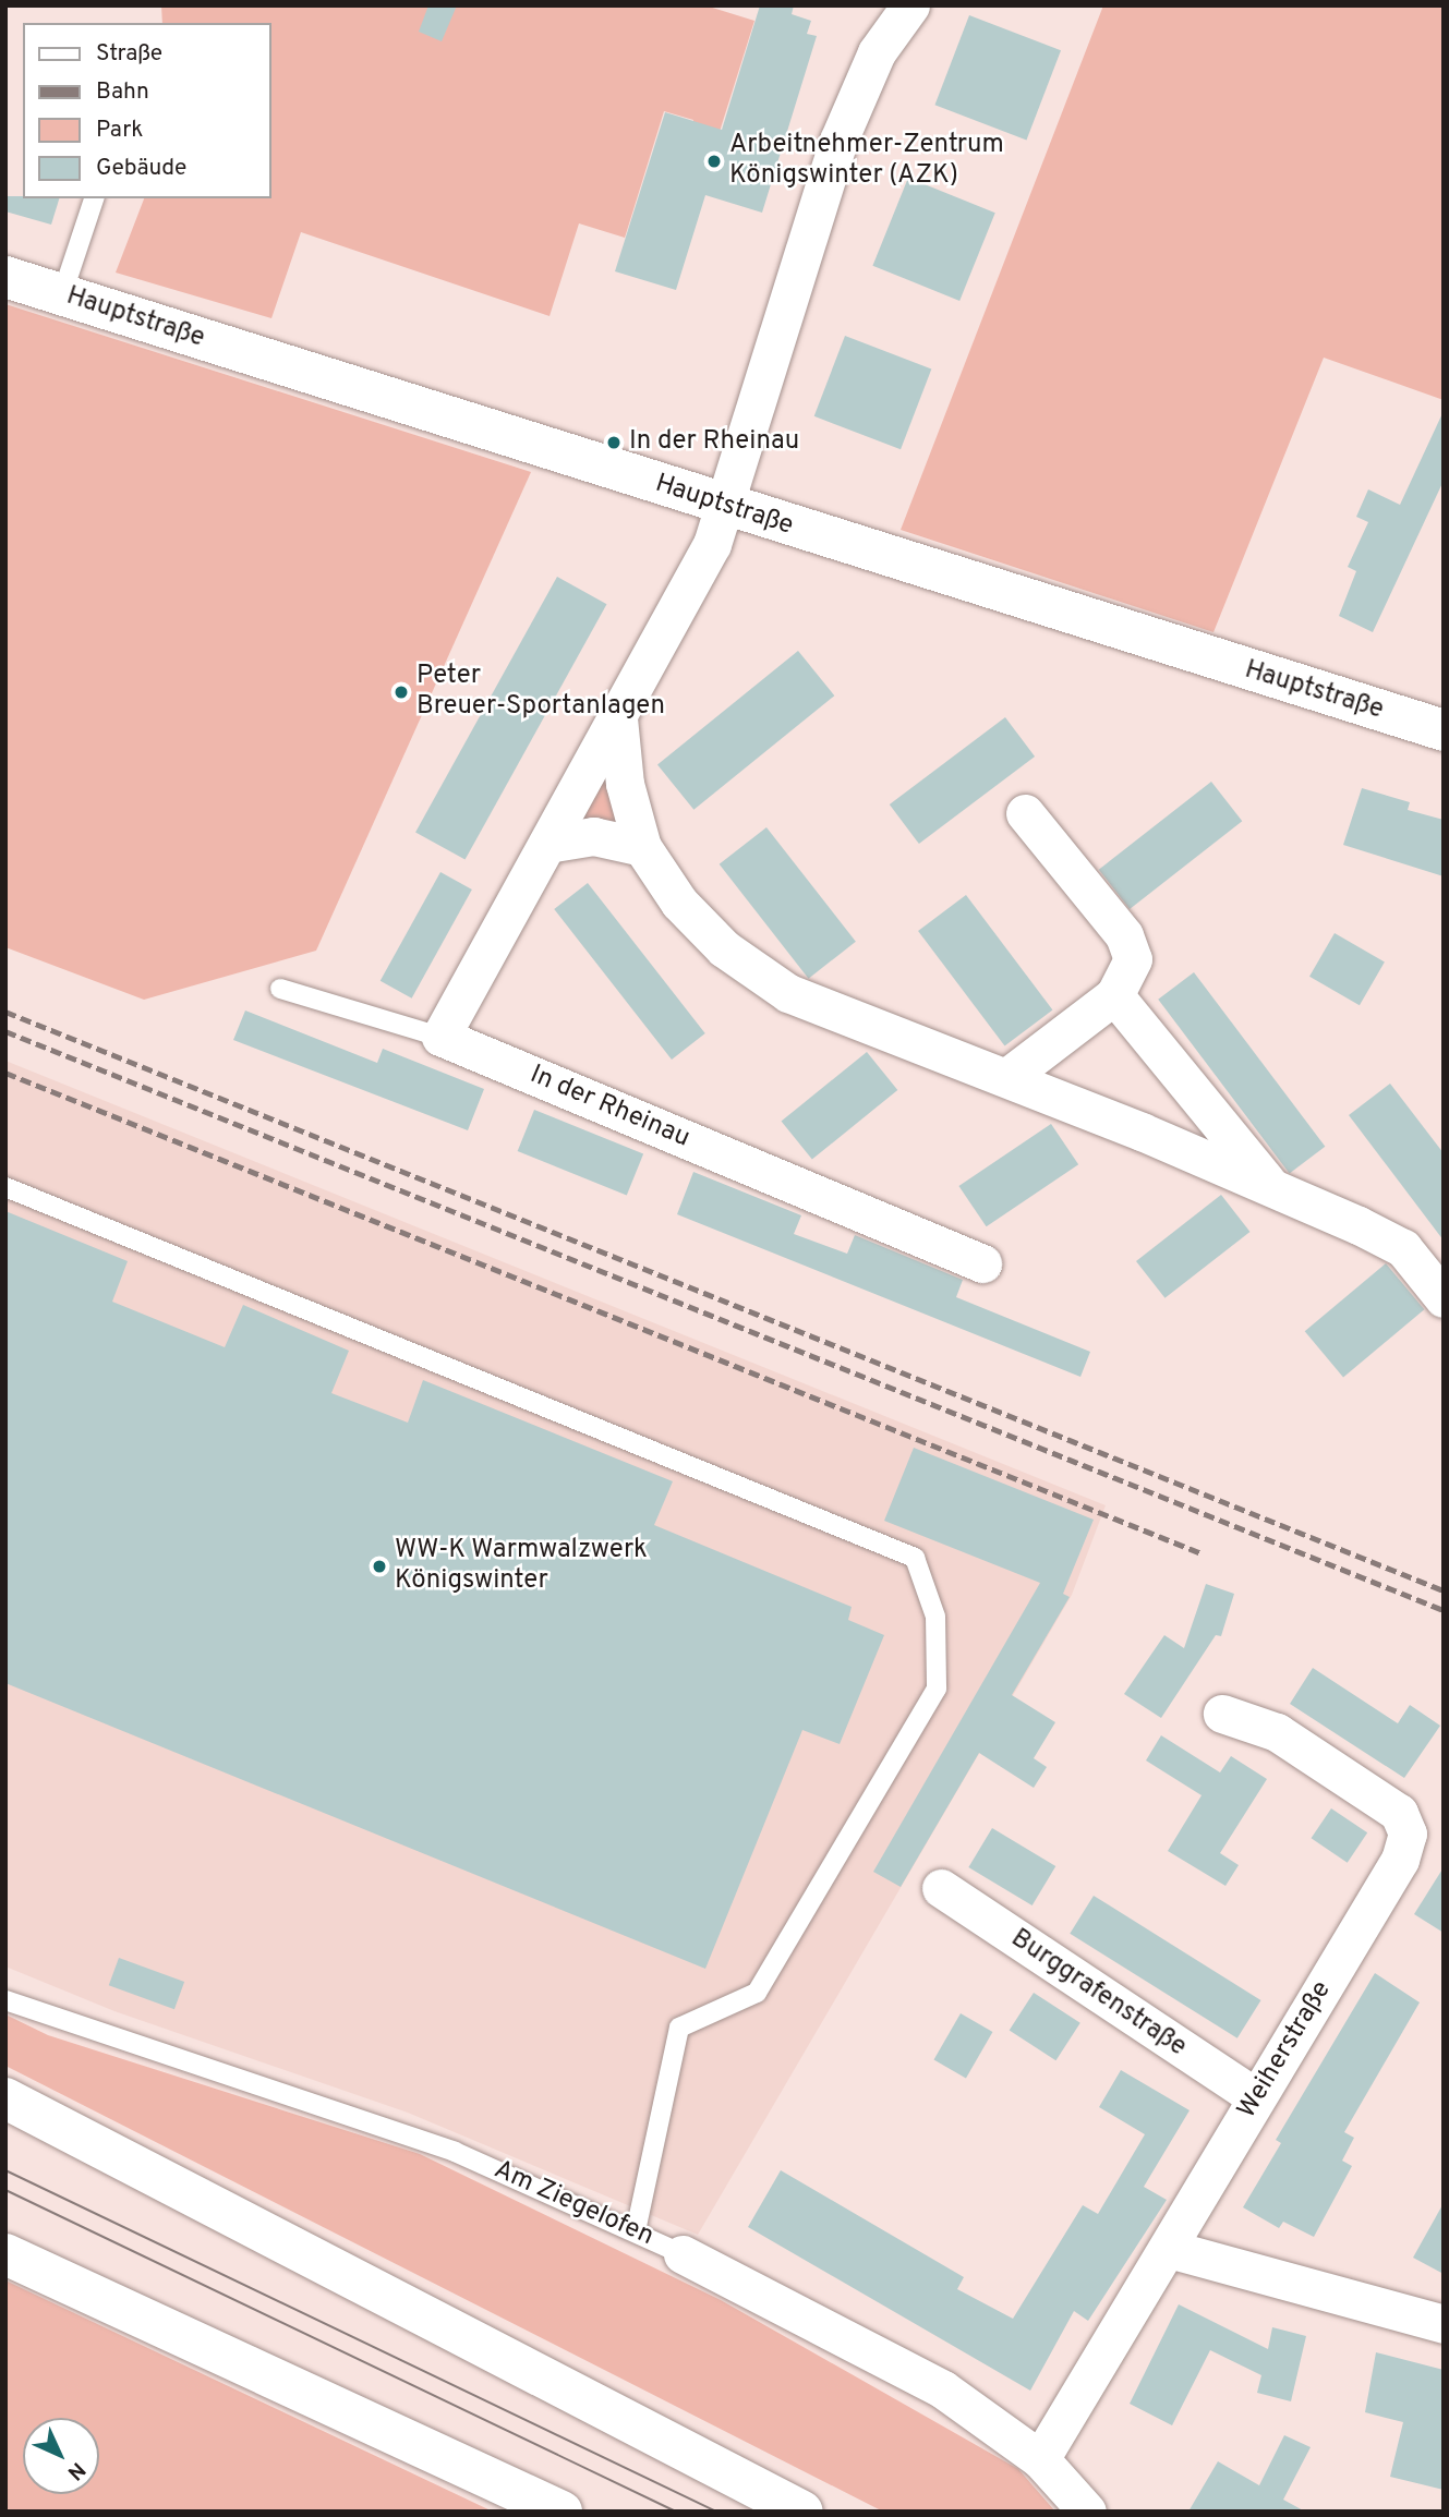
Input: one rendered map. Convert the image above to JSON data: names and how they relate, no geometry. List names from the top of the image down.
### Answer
{
  "streets": {
    "main road": ["Hauptstraße"],
    "street": [
      "In der Rheinau",
      "Burggrafenstraße",
      "Weiherstraße",
      "Am Ziegelofen"
    ]
  },
  "crossings": [
    ["Burggrafenstraße", "Weiherstraße"],
    ["Weiherstraße", "Am Ziegelofen"]
  ],
  "places": [
    "Arbeitnehmer-Zentrum Königswinter (AZK)",
    "In der Rheinau",
    "Peter Breuer-Sportanlagen",
    "WW-K Warmwalzwerk Königswinter"
  ],
  "legend": [
    "Straße",
    "Bahn",
    "Park",
    "Gebäude"
  ],
  "north": "bottom right"
}
